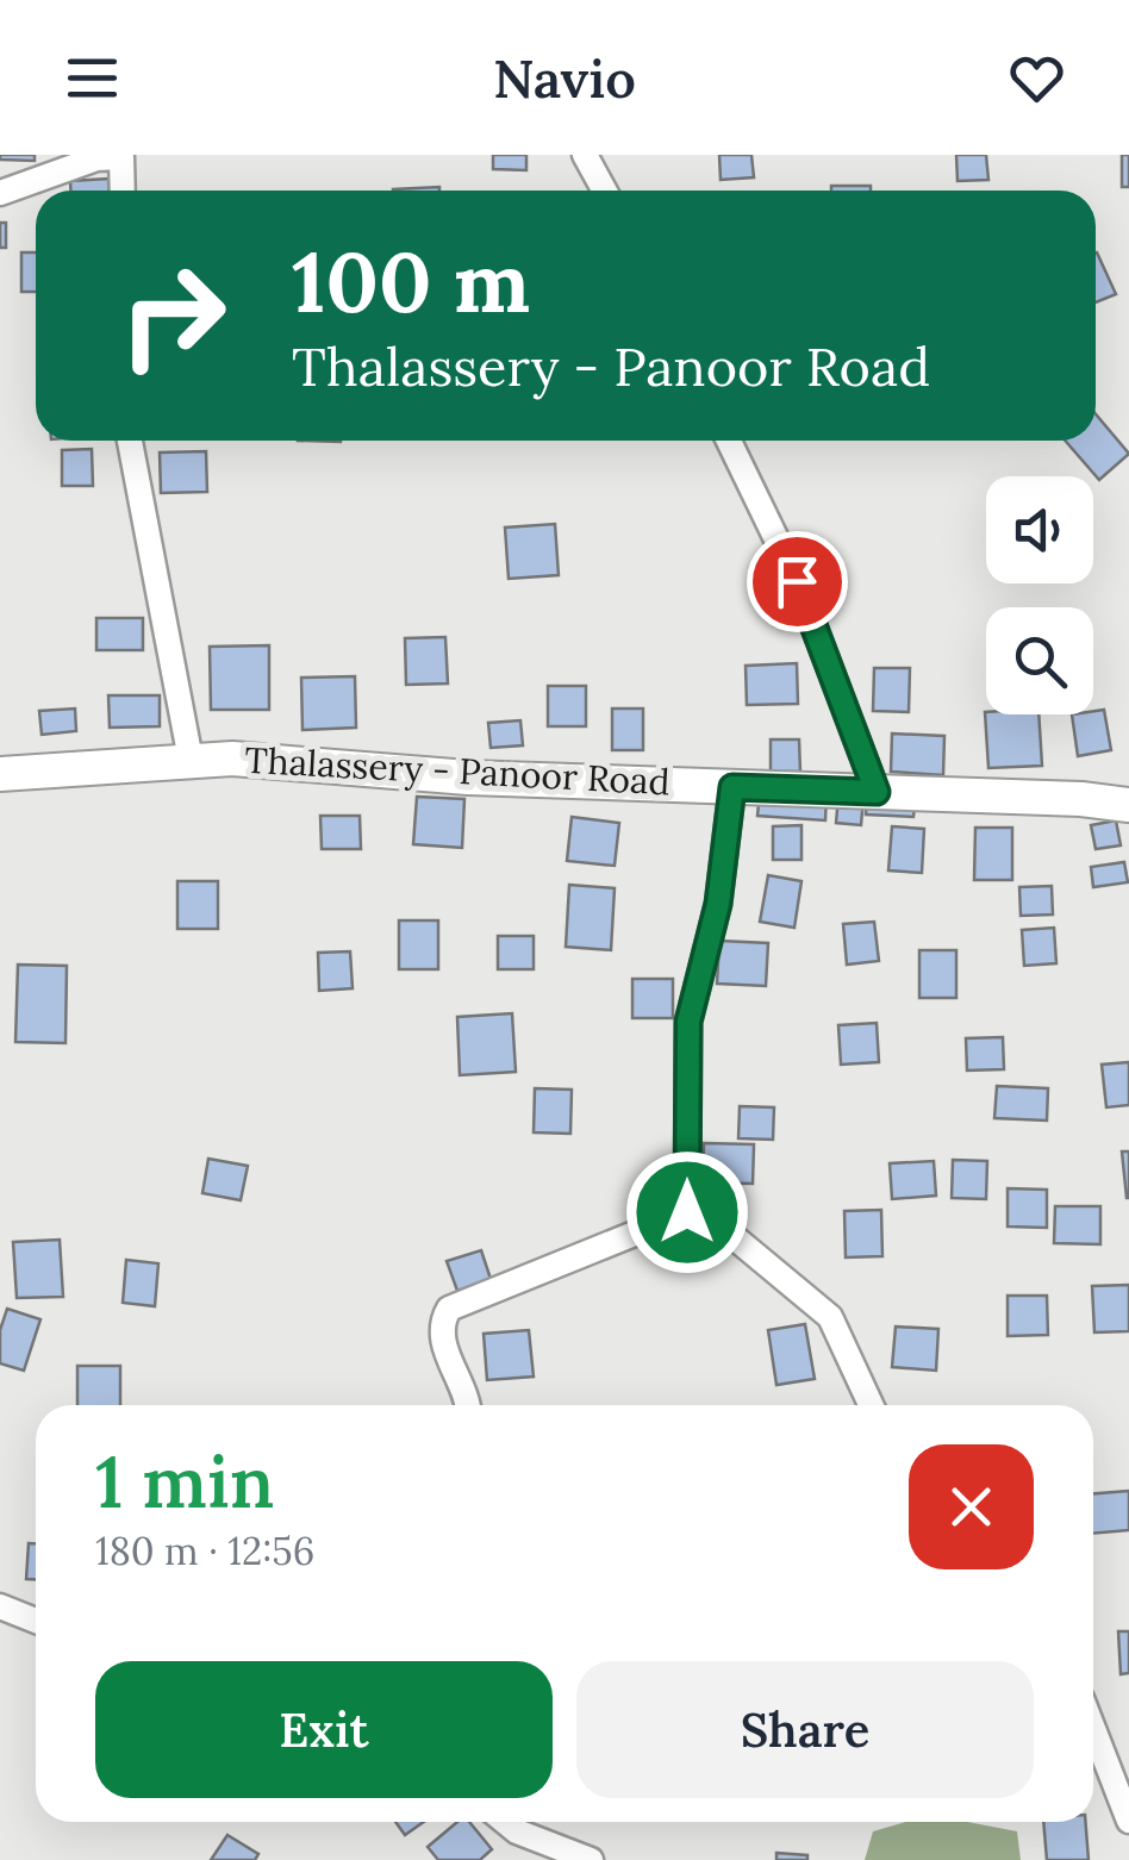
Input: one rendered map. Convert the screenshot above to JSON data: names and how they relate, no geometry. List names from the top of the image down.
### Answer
{
  "streets": {
    "main road": ["Thalassery - Panoor Road"]
  },
  "page": {
    "header": "Navio",
    "turn": ["100 m", "Thalassery - Panoor Road"],
    "heading": ["1 min", "180 m · 12:56"],
    "buttons": ["Exit", "Share"]
  }
}
